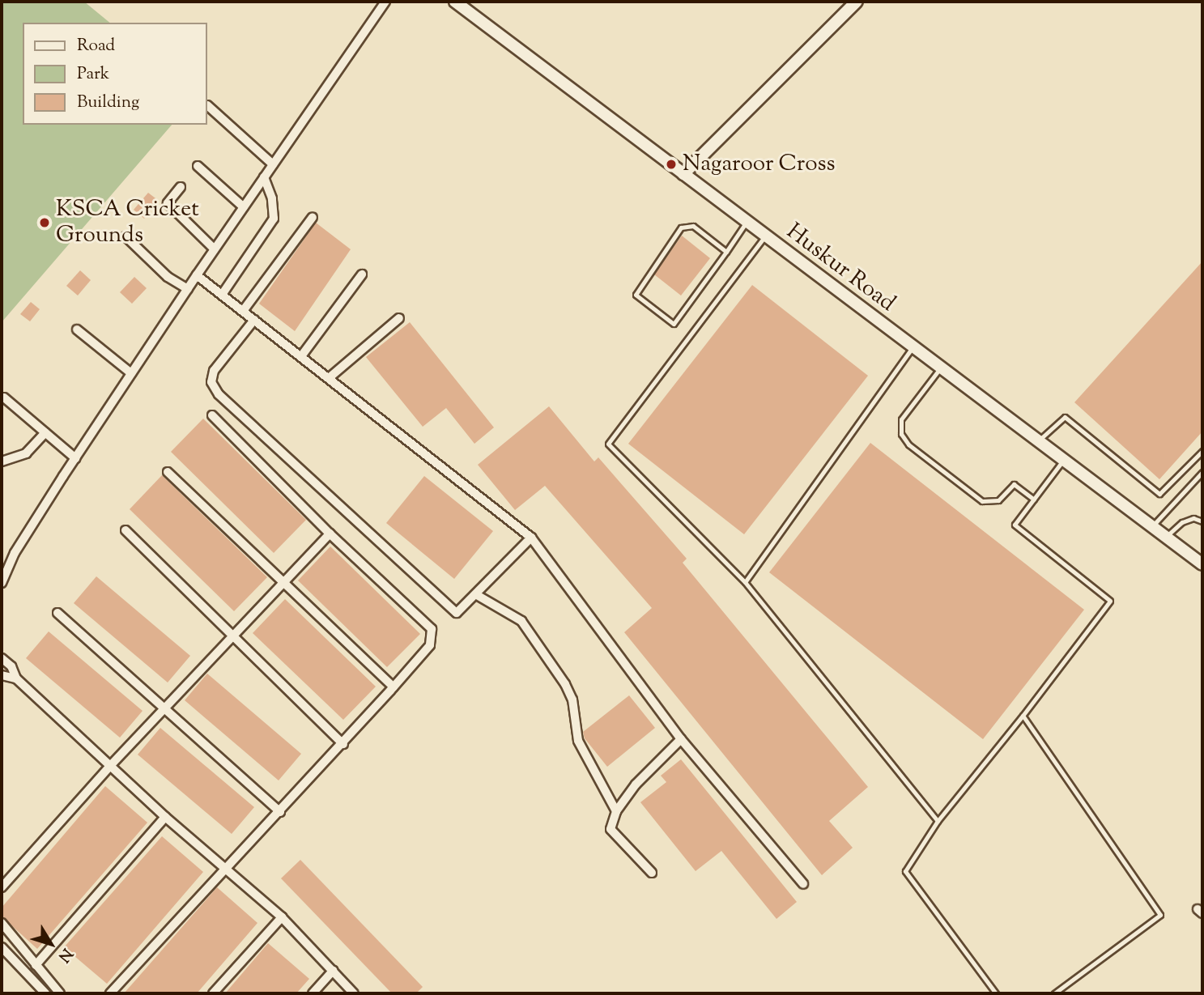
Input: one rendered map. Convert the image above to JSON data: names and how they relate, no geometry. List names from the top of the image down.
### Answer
{
  "streets": {
    "street": ["Huskur Road"]
  },
  "places": ["Nagaroor Cross", "KSCA Cricket Grounds"],
  "legend": ["Road", "Park", "Building"],
  "north": "bottom right"
}
